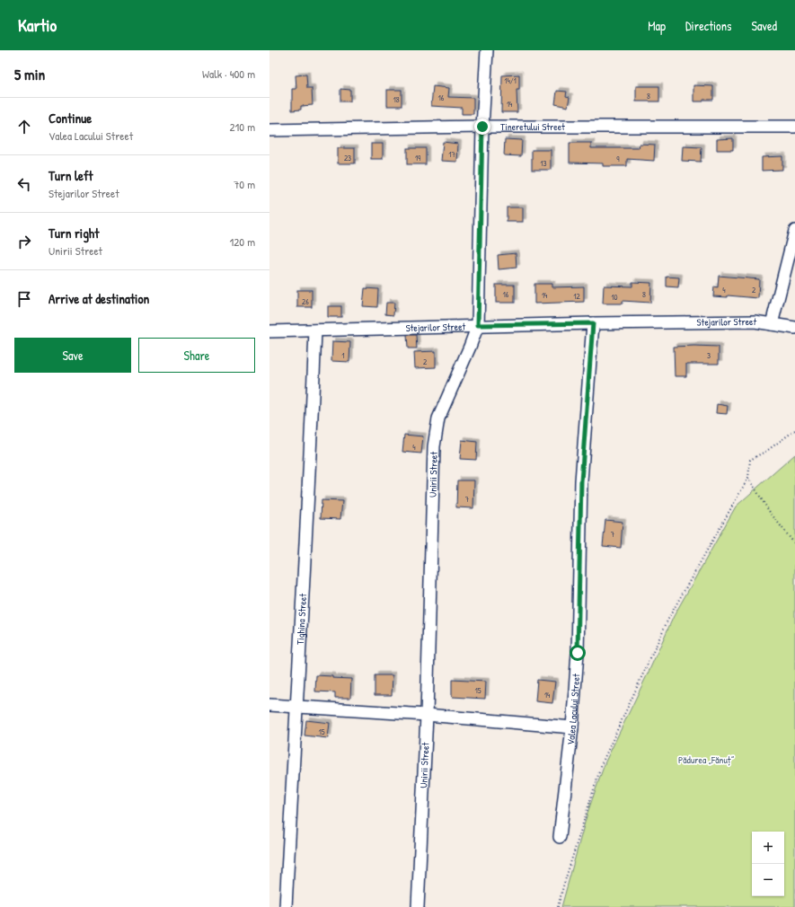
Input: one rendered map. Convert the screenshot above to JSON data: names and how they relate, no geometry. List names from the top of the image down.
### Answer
{
  "streets": {
    "street": [
      "Tineretului Street",
      "Stejarilor Street",
      "Unirii Street",
      "Tighina Street",
      "Valea Lacului Street"
    ]
  },
  "crossings": [
    ["Tineretului Street", "Unirii Street"],
    ["Stejarilor Street", "Unirii Street"],
    ["Stejarilor Street", "Tighina Street"],
    ["Stejarilor Street", "Valea Lacului Street"]
  ],
  "parks": ["Pădurea „Fănuț”"],
  "house_numbers": [
    "14/1",
    "8",
    "16",
    "18",
    "14",
    "17",
    "23",
    "19",
    "9",
    "13",
    "4",
    "2",
    "16",
    "8",
    "14",
    "12",
    "10",
    "26",
    "1",
    "3",
    "2",
    "4",
    "7",
    "7",
    "15",
    "14",
    "15"
  ],
  "page": {
    "header": "Kartio",
    "nav": ["Map", "Directions", "Saved"],
    "heading": ["5 min", "Walk · 400 m"],
    "list": [
      ["Continue", "Valea Lacului Street", "210 m"],
      ["Turn left", "Stejarilor Street", "70 m"],
      ["Turn right", "Unirii Street", "120 m"],
      "Arrive at destination"
    ],
    "buttons": ["Save", "Share"],
    "map_buttons": ["+", "−"]
  }
}
